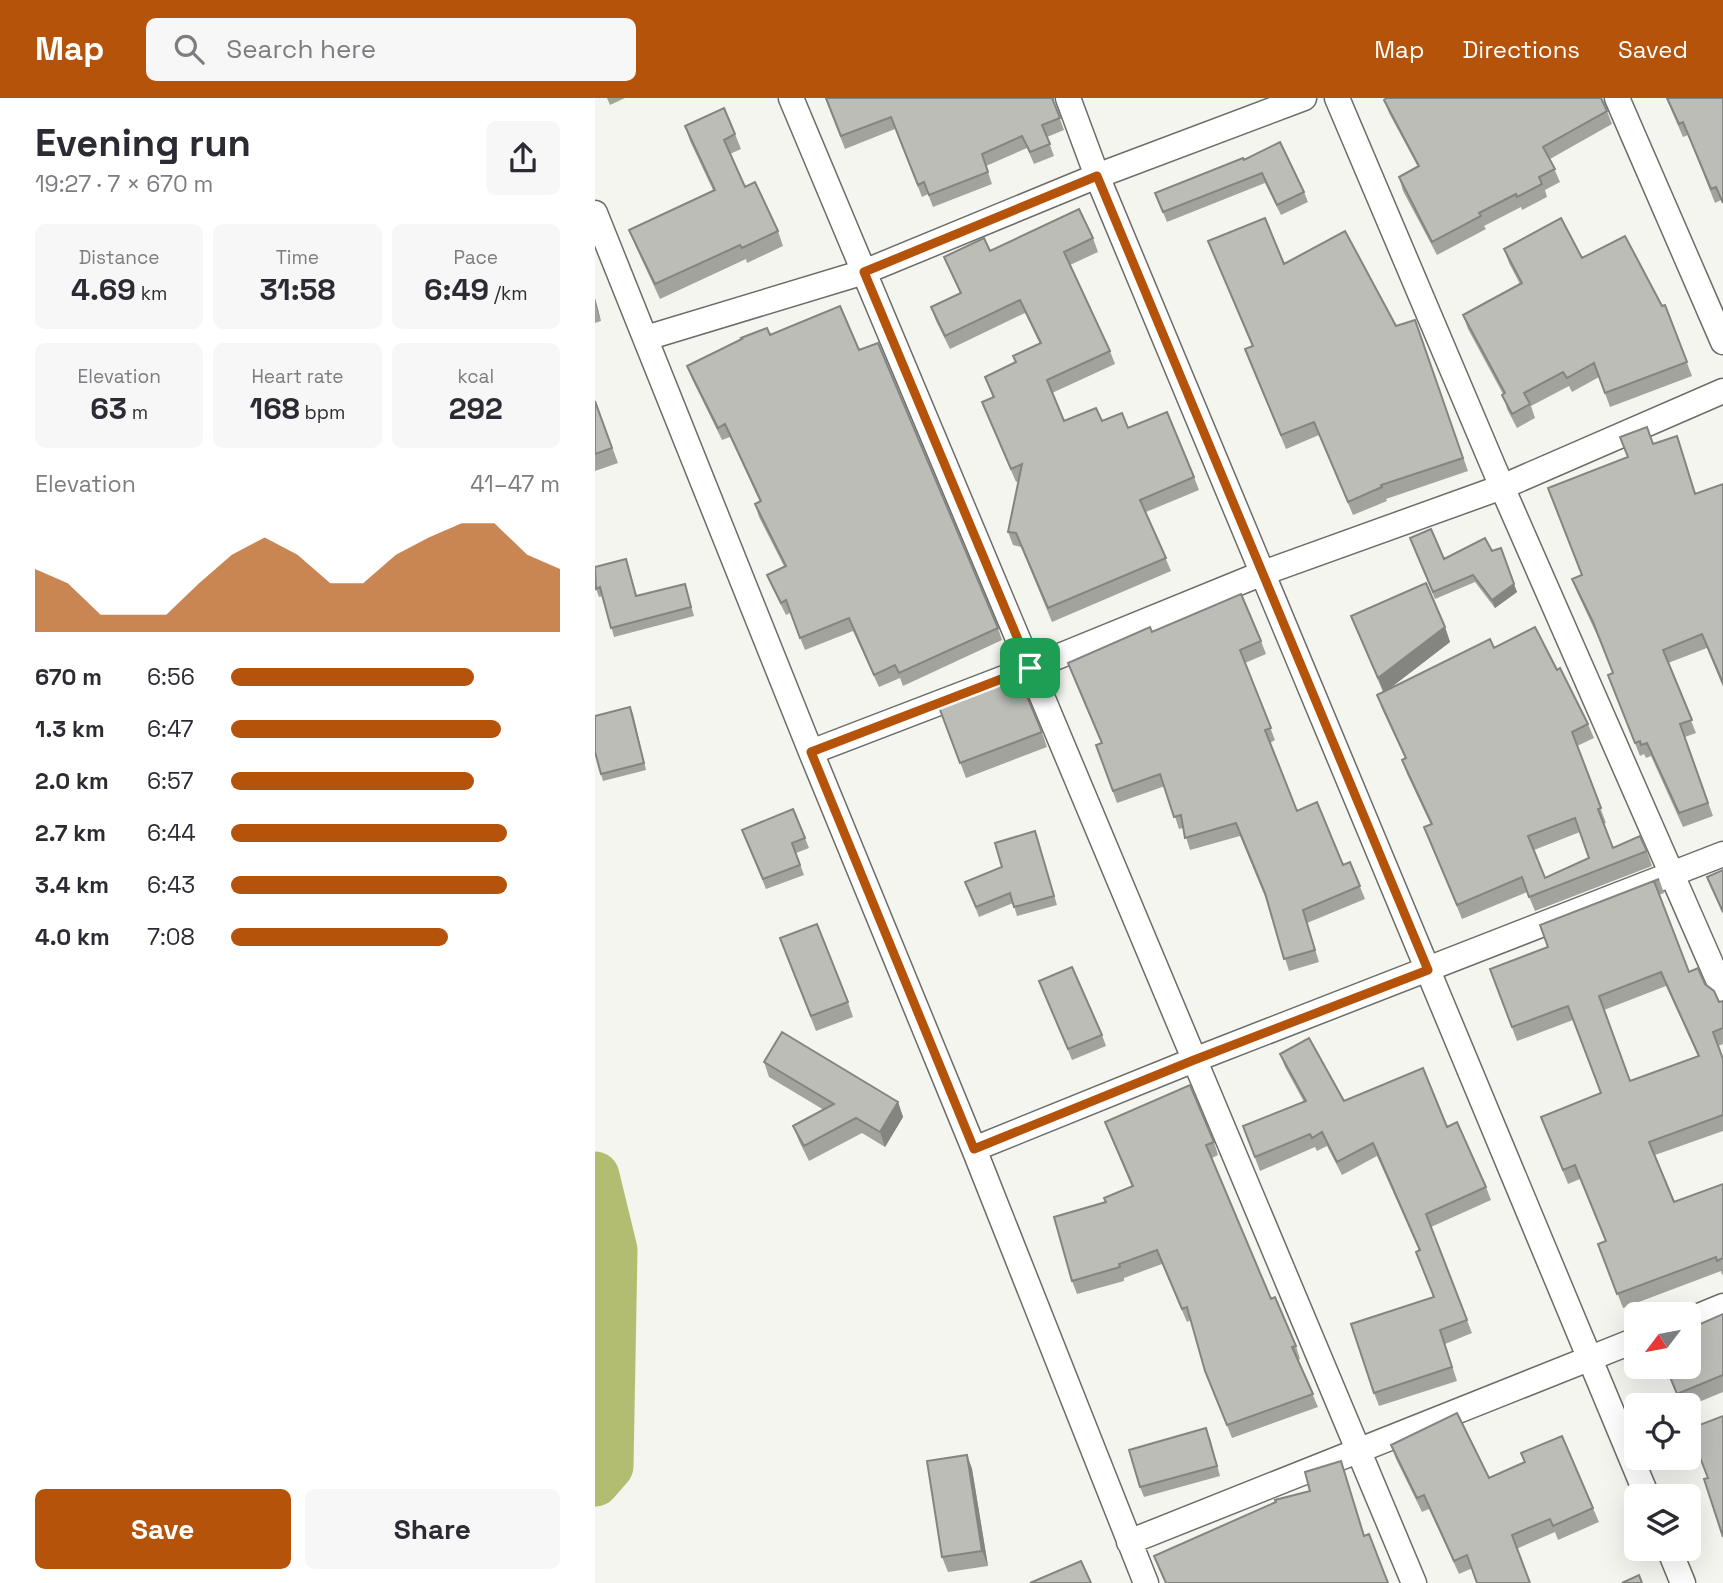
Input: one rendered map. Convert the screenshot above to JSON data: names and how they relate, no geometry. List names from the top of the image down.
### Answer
{
  "north": "bottom left",
  "page": {
    "header": "Map",
    "search": "Search here",
    "nav": ["Map", "Directions", "Saved"],
    "heading": ["Evening run", "19:27 · 7 × 670 m"],
    "stats": [
      ["Distance", "4.69 km"],
      ["Time", "31:58"],
      ["Pace", "6:49 /km"],
      ["Elevation", "63 m"],
      ["Heart rate", "168 bpm"],
      ["kcal", "292"]
    ],
    "chart": ["Elevation", "41–47 m"],
    "list": [
      {
        "name": "670 m",
        "note": "6:56"
      },
      {
        "name": "1.3 km",
        "note": "6:47"
      },
      {
        "name": "2.0 km",
        "note": "6:57"
      },
      {
        "name": "2.7 km",
        "note": "6:44"
      },
      {
        "name": "3.4 km",
        "note": "6:43"
      },
      {
        "name": "4.0 km",
        "note": "7:08"
      }
    ],
    "buttons": ["Save", "Share"]
  }
}
